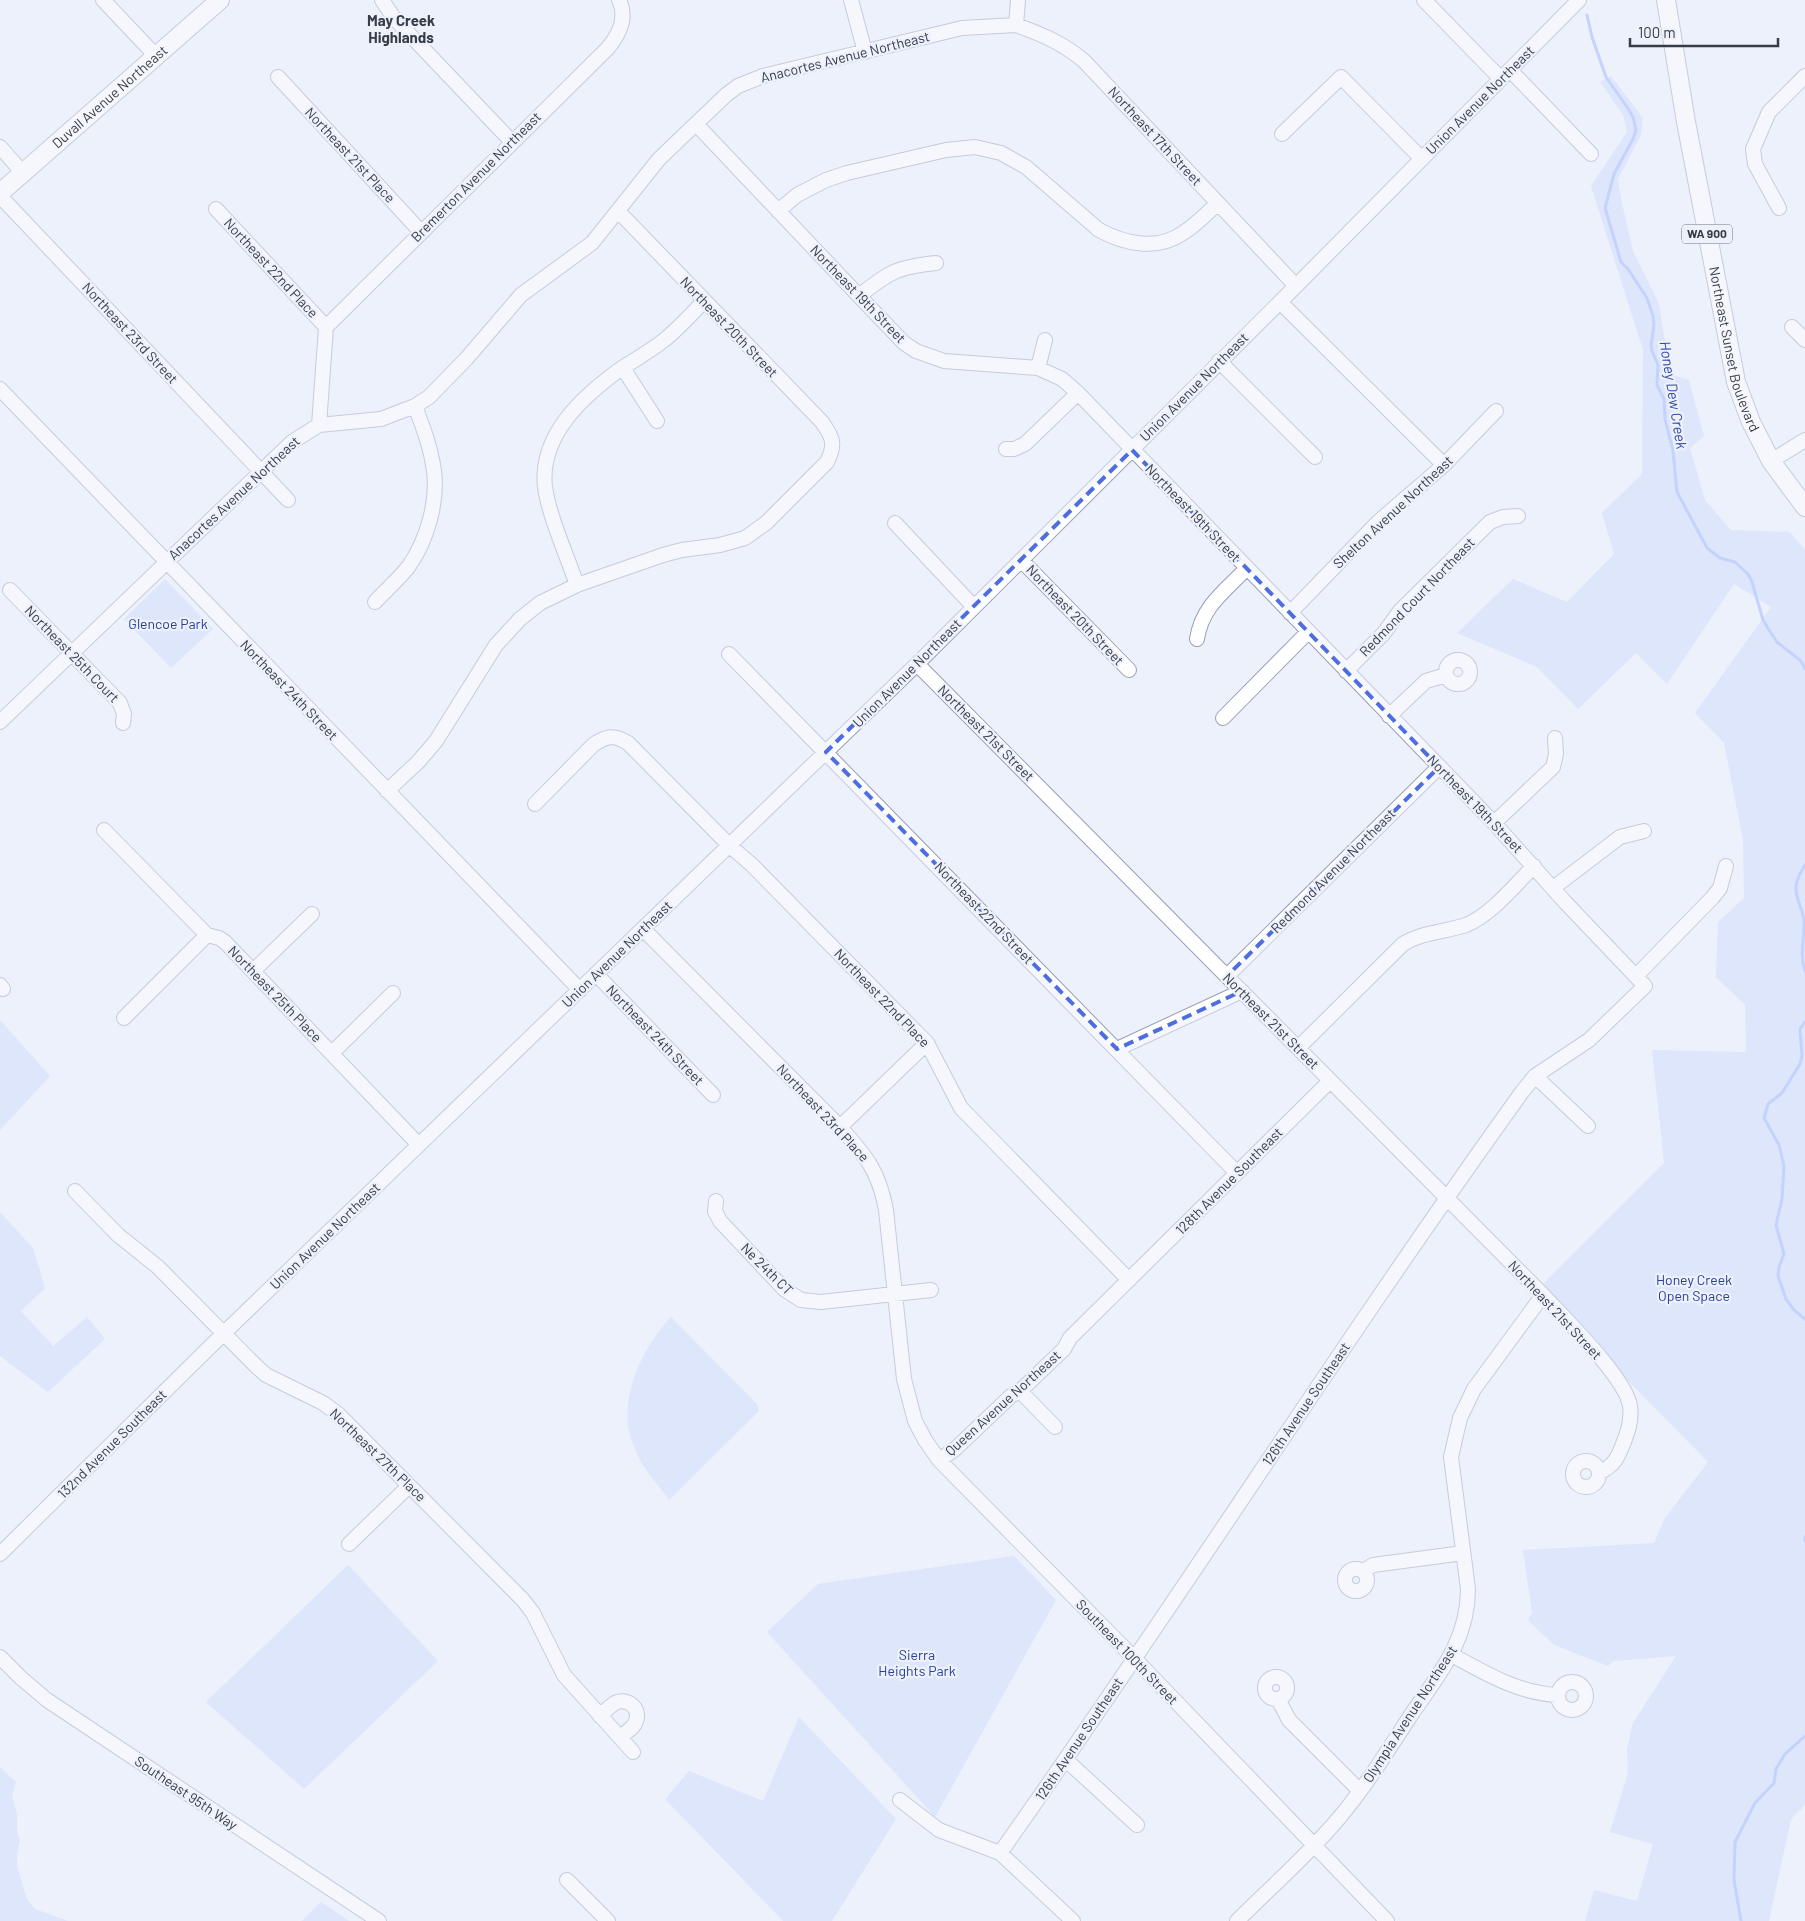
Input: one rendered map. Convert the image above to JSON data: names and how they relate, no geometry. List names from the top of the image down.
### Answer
{
  "streets": {
    "main road": ["Duvall Avenue Northeast", "WA 900", "Northeast Sunset Boulevard"],
    "street": [
      "Anacortes Avenue Northeast",
      "Union Avenue Northeast",
      "Northeast 17th Street",
      "Northeast 21st Place",
      "Bremerton Avenue Northeast",
      "Northeast 22nd Place",
      "Northeast 19th Street",
      "Northeast 20th Street",
      "Northeast 23rd Street",
      "Shelton Avenue Northeast",
      "Redmond Court Northeast",
      "Northeast 25th Court",
      "Northeast 24th Street",
      "Northeast 21st Street",
      "Redmond Avenue Northeast",
      "Northeast 22nd Street",
      "Northeast 25th Place",
      "Northeast 23rd Place",
      "128th Avenue Southeast",
      "Ne 24th CT",
      "Queen Avenue Northeast",
      "126th Avenue Southeast",
      "132nd Avenue Southeast",
      "Northeast 27th Place",
      "Southeast 100th Street",
      "Olympia Avenue Northeast",
      "Southeast 95th Way"
    ]
  },
  "crossings": [
    ["Anacortes Avenue Northeast", "Northeast 17th Street"],
    ["Anacortes Avenue Northeast", "Northeast 19th Street"],
    ["Anacortes Avenue Northeast", "Northeast 20th Street"],
    ["Anacortes Avenue Northeast", "Northeast 23rd Street"],
    ["Anacortes Avenue Northeast", "Northeast 25th Court"],
    ["Anacortes Avenue Northeast", "Northeast 24th Street"],
    ["Duvall Avenue Northeast", "Northeast 23rd Street"],
    ["Union Avenue Northeast", "Northeast 17th Street"],
    ["Union Avenue Northeast", "Northeast 22nd Place"],
    ["Union Avenue Northeast", "Northeast 19th Street"],
    ["Union Avenue Northeast", "Northeast 20th Street"],
    ["Union Avenue Northeast", "Northeast 24th Street"],
    ["Union Avenue Northeast", "Northeast 21st Street"],
    ["Union Avenue Northeast", "Northeast 22nd Street"],
    ["Union Avenue Northeast", "Northeast 25th Place"],
    ["Union Avenue Northeast", "Northeast 23rd Place"],
    ["Union Avenue Northeast", "132nd Avenue Southeast"],
    ["Union Avenue Northeast", "Northeast 27th Place"],
    ["Northeast 21st Place", "Bremerton Avenue Northeast"],
    ["Bremerton Avenue Northeast", "Northeast 22nd Place"],
    ["Northeast 22nd Place", "128th Avenue Southeast"],
    ["Northeast 22nd Place", "Queen Avenue Northeast"],
    ["Northeast 19th Street", "Shelton Avenue Northeast"],
    ["Northeast 19th Street", "Redmond Court Northeast"],
    ["Northeast 19th Street", "Redmond Avenue Northeast"],
    ["Northeast 19th Street", "126th Avenue Southeast"],
    ["Northeast 21st Street", "Redmond Avenue Northeast"],
    ["Northeast 21st Street", "128th Avenue Southeast"],
    ["Northeast 21st Street", "126th Avenue Southeast"],
    ["Northeast 21st Street", "Olympia Avenue Northeast"],
    ["Northeast 22nd Street", "128th Avenue Southeast"],
    ["Northeast 23rd Place", "Ne 24th CT"],
    ["Northeast 23rd Place", "Queen Avenue Northeast"],
    ["Northeast 23rd Place", "Southeast 100th Street"],
    ["128th Avenue Southeast", "Queen Avenue Northeast"],
    ["Queen Avenue Northeast", "Southeast 100th Street"],
    ["126th Avenue Southeast", "Southeast 100th Street"],
    ["132nd Avenue Southeast", "Northeast 27th Place"],
    ["Southeast 100th Street", "Olympia Avenue Northeast"]
  ],
  "districts": ["May Creek Highlands"],
  "water": ["Honey Dew Creek"],
  "parks": ["Glencoe Park", "Honey Creek Open Space", "Sierra Heights Park"],
  "scale_bar": "100 m"
}
